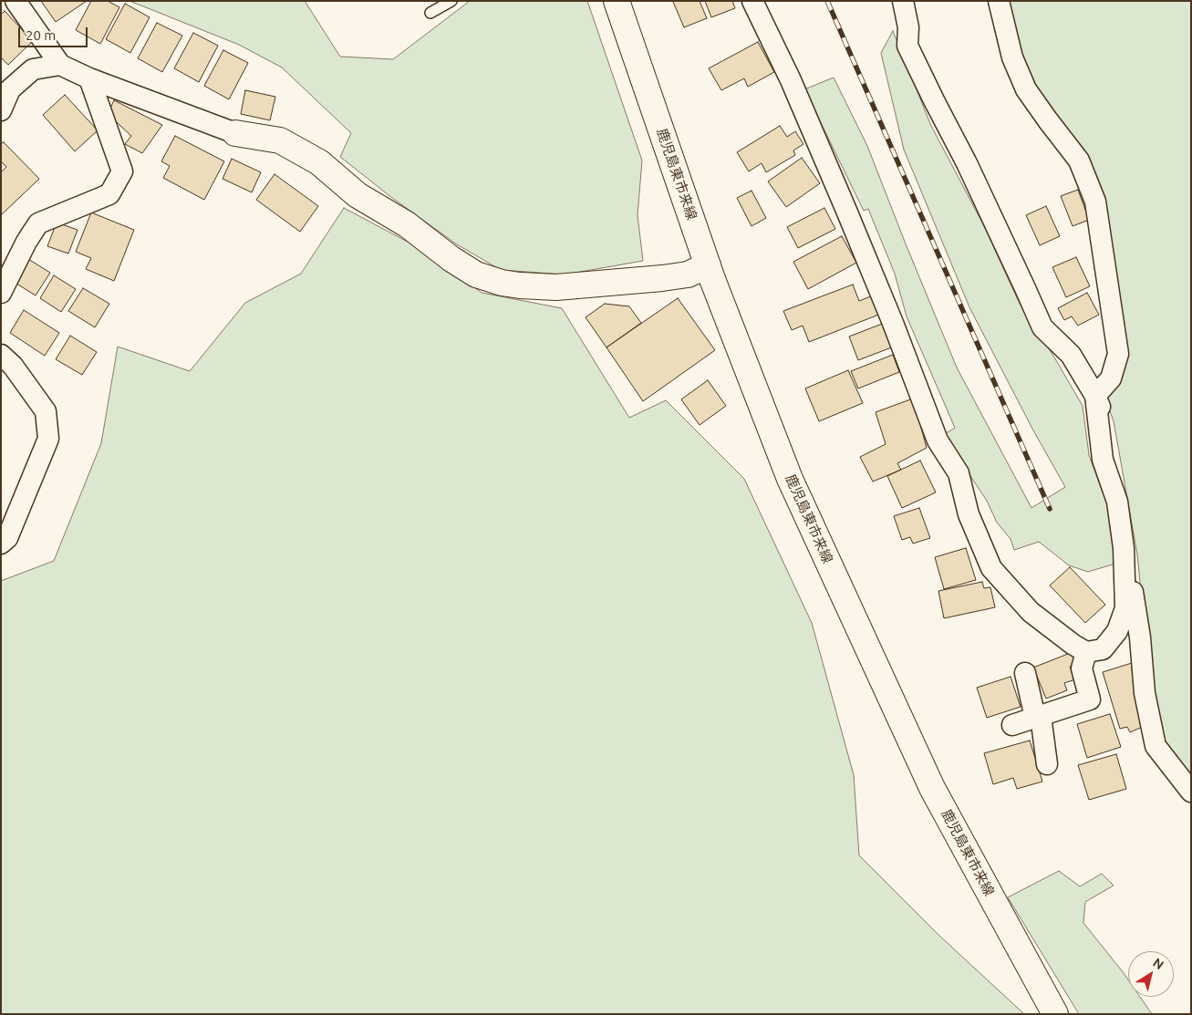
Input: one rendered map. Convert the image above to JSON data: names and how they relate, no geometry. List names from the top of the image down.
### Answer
{
  "streets": {
    "main road": ["鹿児島東市来線"]
  },
  "scale_bar": "20 m",
  "north": "top right"
}
